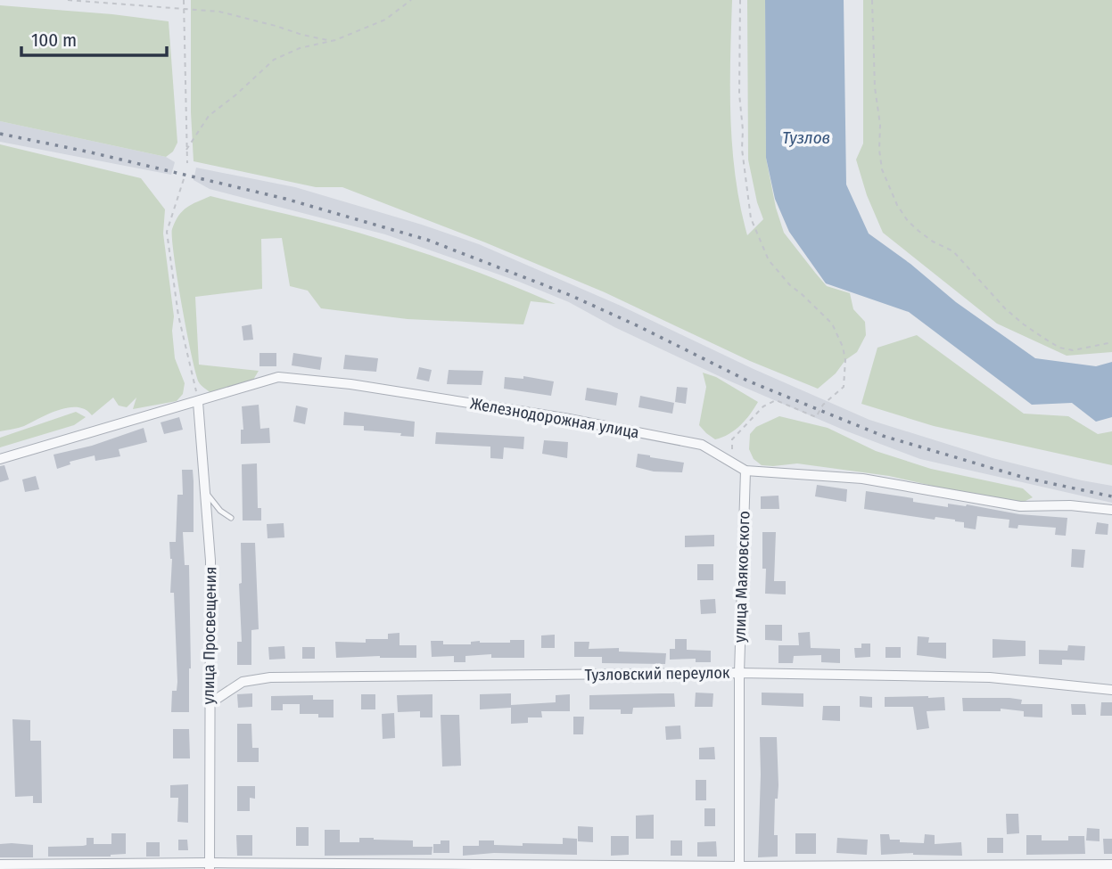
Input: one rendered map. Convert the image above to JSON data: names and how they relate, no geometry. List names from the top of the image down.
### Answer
{
  "streets": {
    "street": [
      "Железнодорожная улица",
      "улица Маяковского",
      "улица Просвещения",
      "Тузловский переулок"
    ]
  },
  "crossings": [
    ["Железнодорожная улица", "улица Маяковского"],
    ["Железнодорожная улица", "улица Просвещения"],
    ["улица Маяковского", "Тузловский переулок"],
    ["улица Просвещения", "Тузловский переулок"]
  ],
  "water": ["Тузлов"],
  "scale_bar": "100 m"
}
